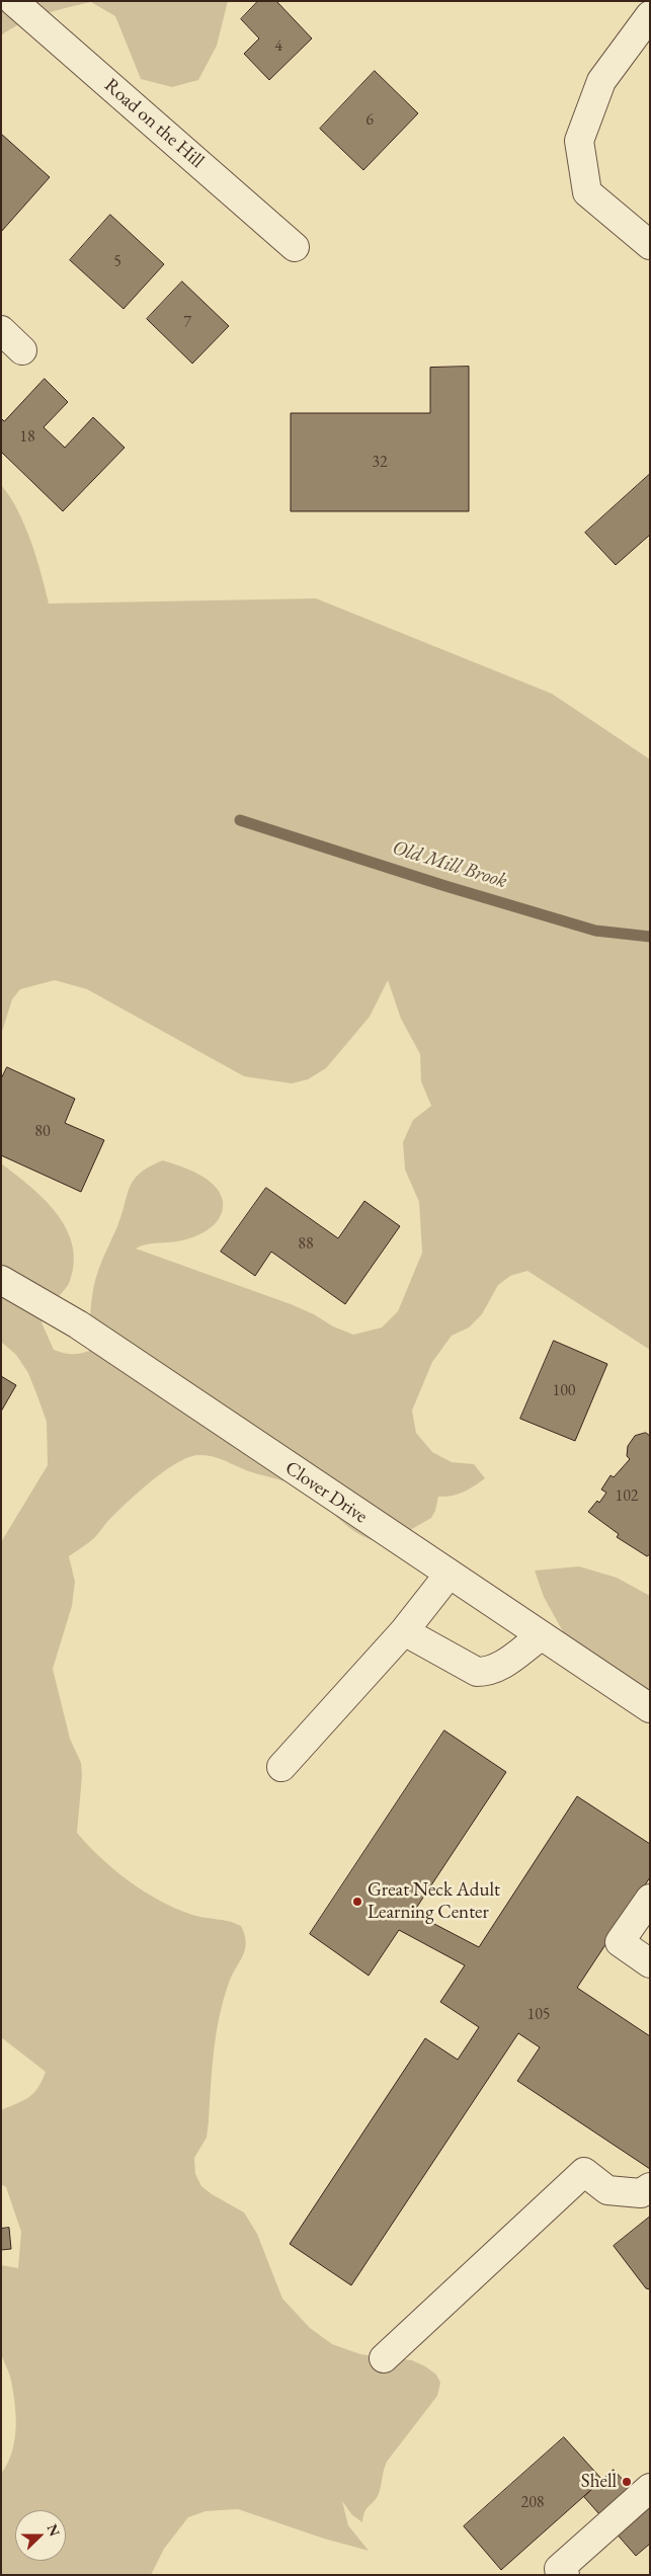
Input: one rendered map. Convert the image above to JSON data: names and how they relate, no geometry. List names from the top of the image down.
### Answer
{
  "streets": {
    "street": ["Road on the Hill", "Clover Drive"]
  },
  "water": ["Old Mill Brook"],
  "places": ["Great Neck Adult Learning Center", "Shell"],
  "house_numbers": [
    "4",
    "6",
    "5",
    "7",
    "18",
    "32",
    "80",
    "88",
    "100",
    "102",
    "105",
    "208"
  ],
  "north": "right"
}
